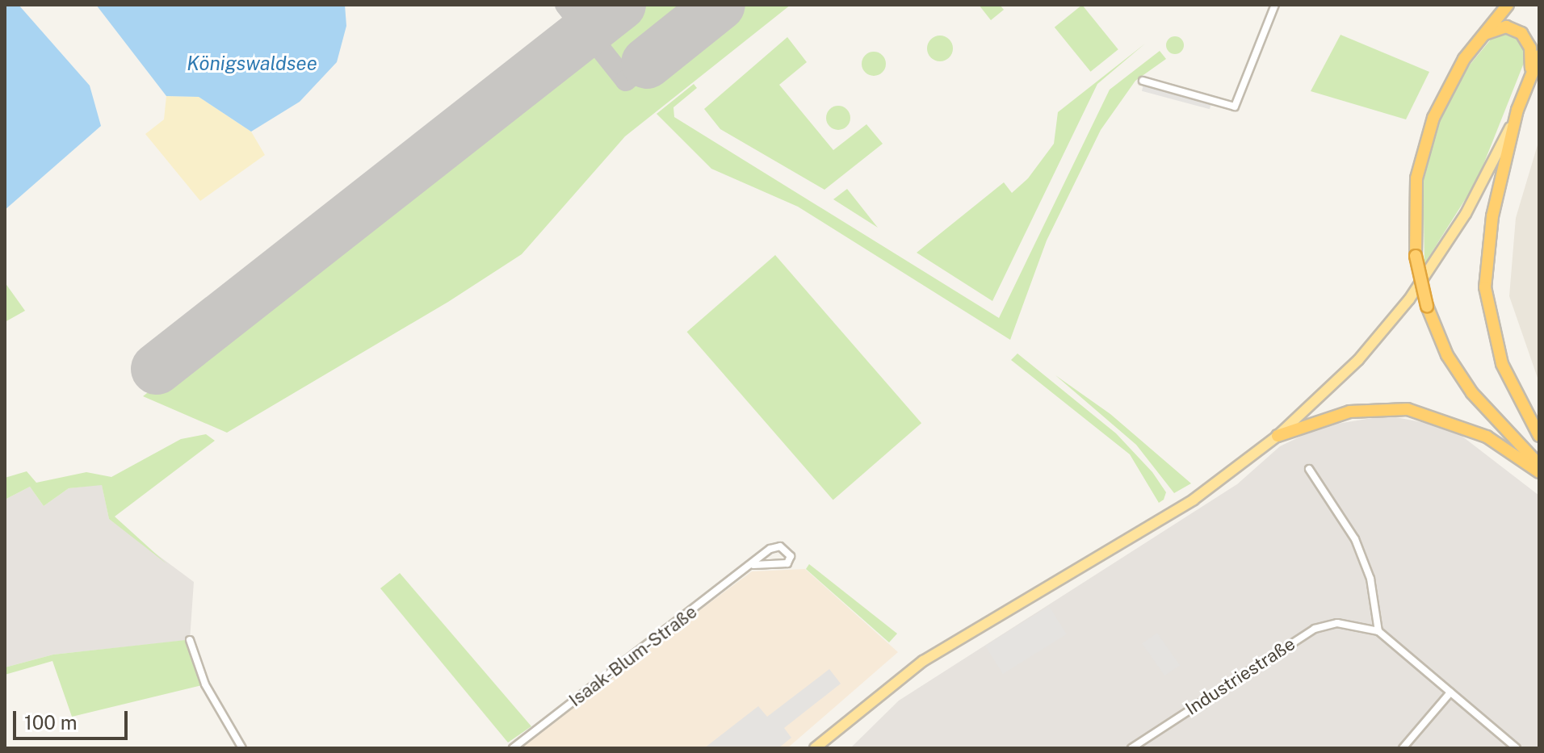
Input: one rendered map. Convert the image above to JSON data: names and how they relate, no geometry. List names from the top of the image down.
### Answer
{
  "streets": {
    "street": ["Isaak-Blum-Straße", "Industriestraße"]
  },
  "water": ["Königswaldsee"],
  "scale_bar": "100 m"
}
